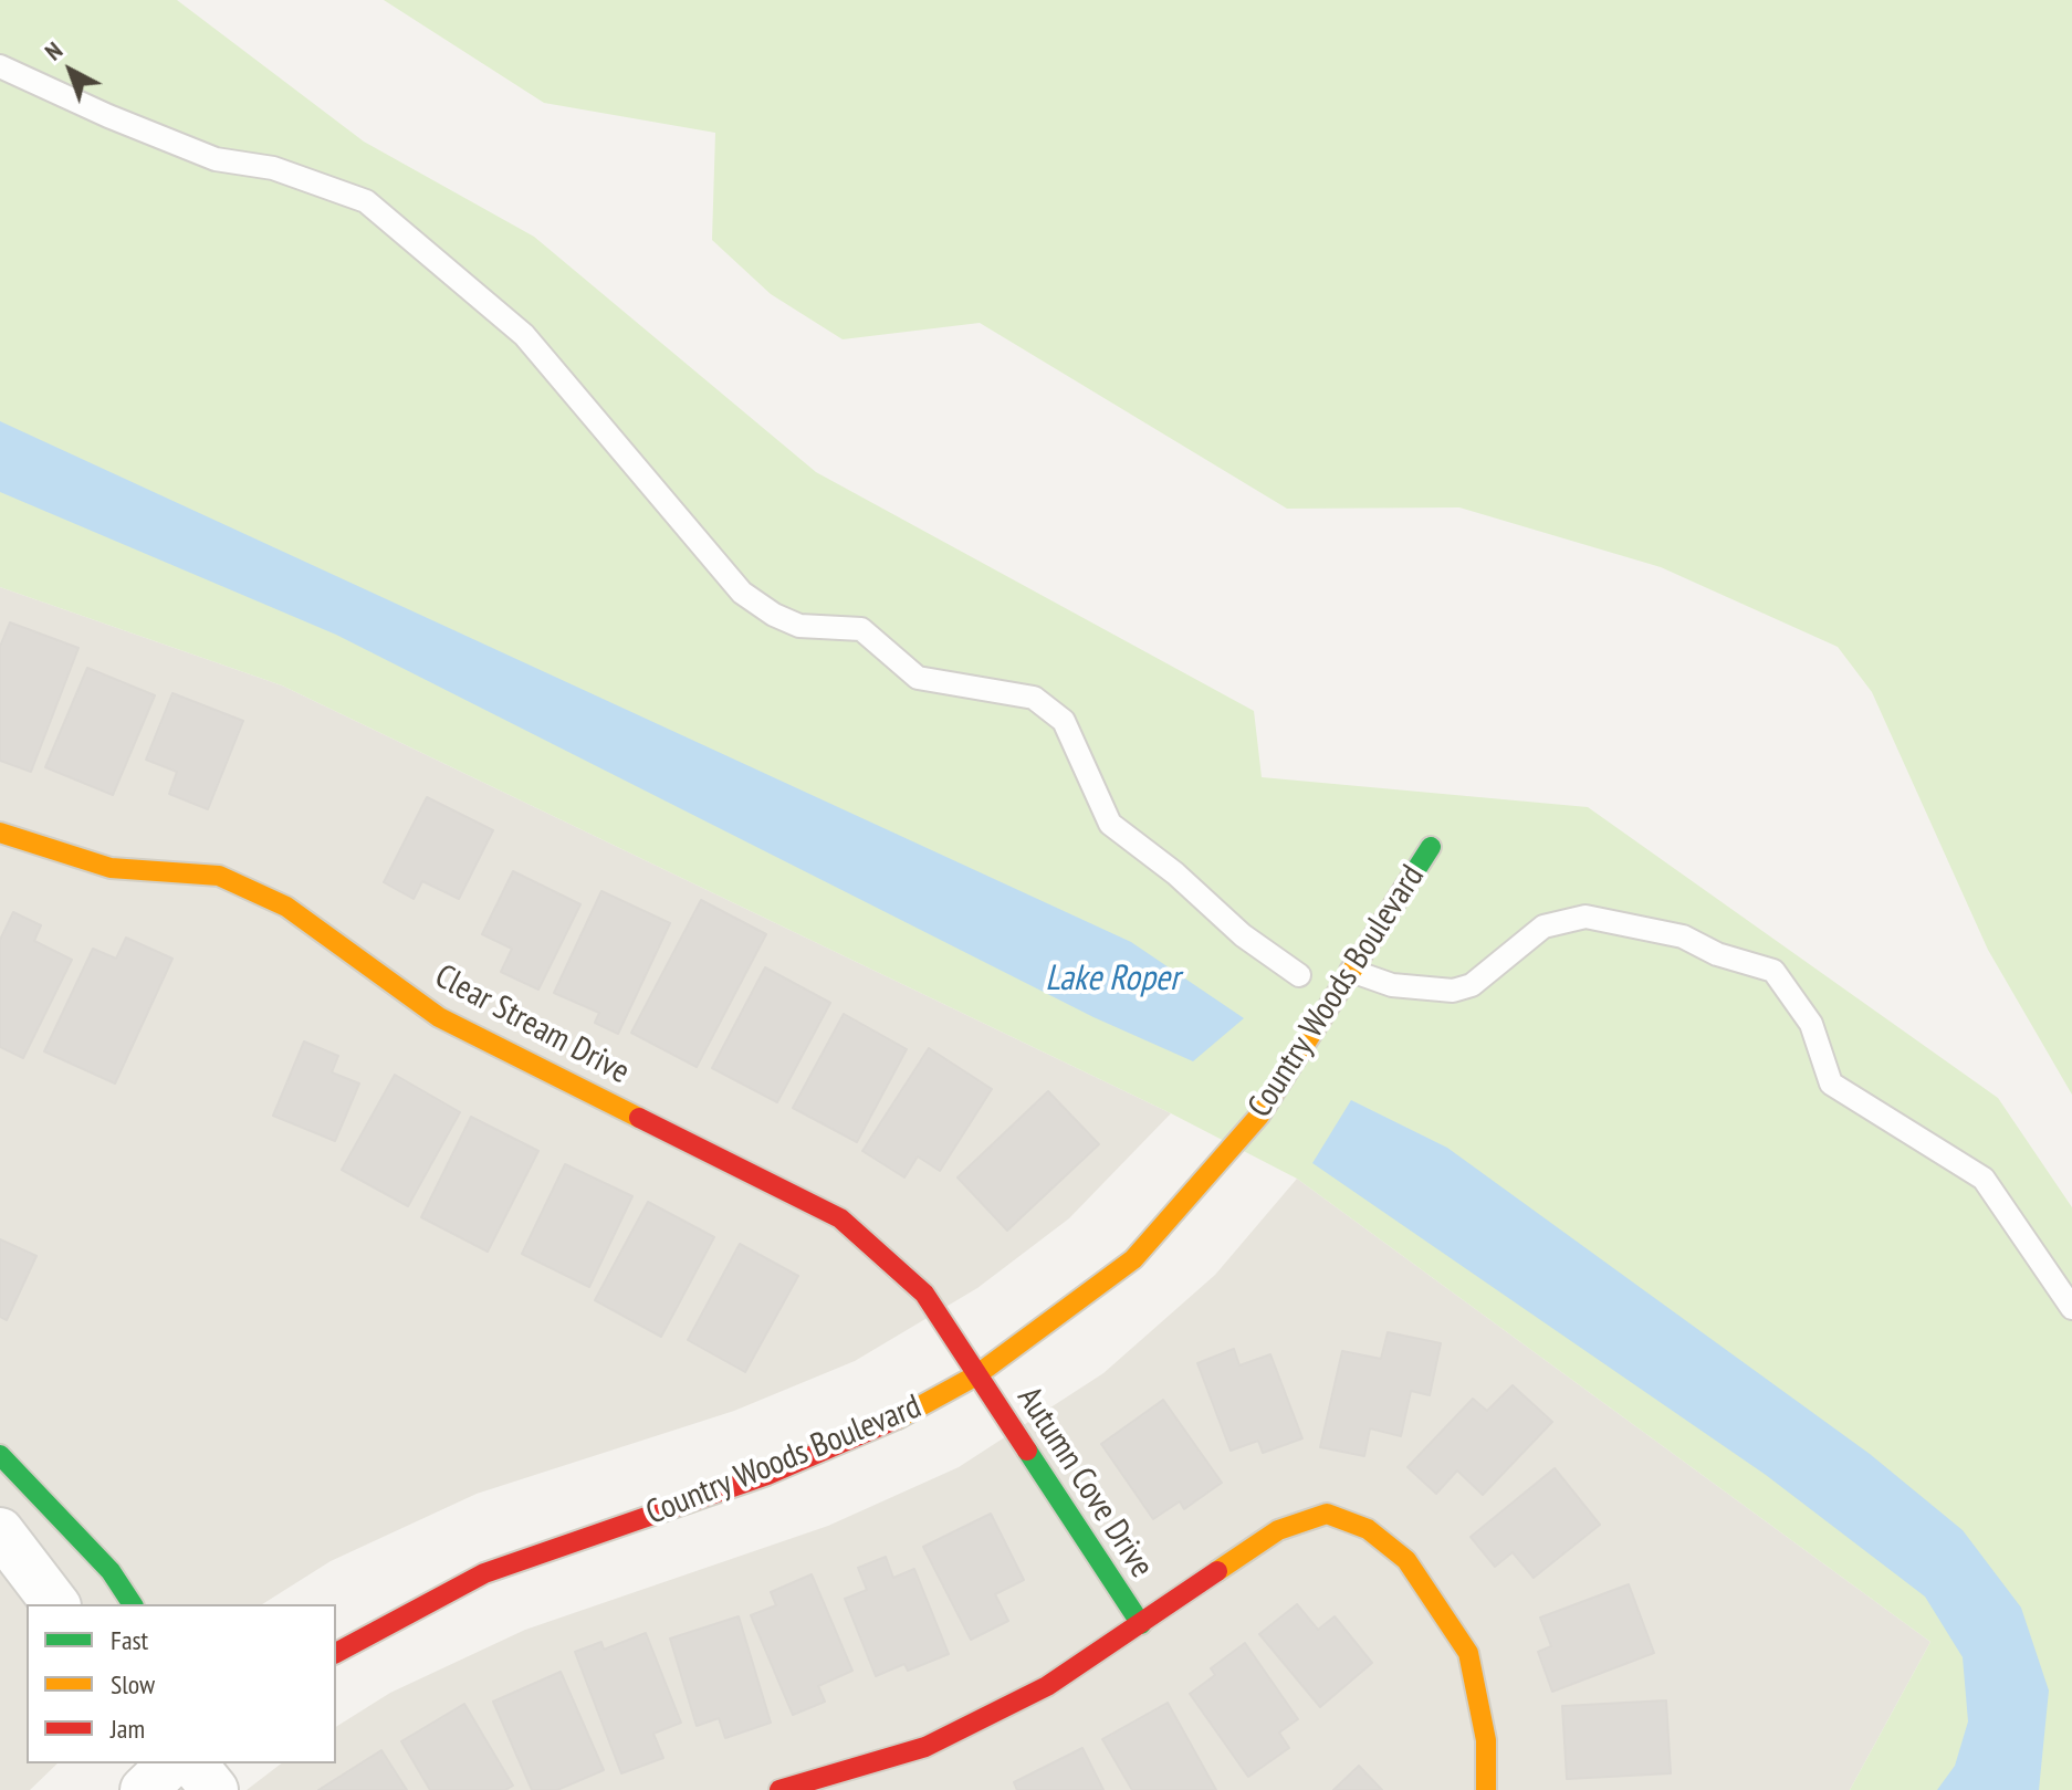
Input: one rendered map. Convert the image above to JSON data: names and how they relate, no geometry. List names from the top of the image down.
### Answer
{
  "streets": {
    "street": ["Country Woods Boulevard", "Clear Stream Drive", "Autumn Cove Drive"]
  },
  "crossings": [
    ["Country Woods Boulevard", "Clear Stream Drive"],
    ["Country Woods Boulevard", "Autumn Cove Drive"],
    ["Clear Stream Drive", "Autumn Cove Drive"]
  ],
  "water": ["Lake Roper"],
  "legend": ["Fast", "Slow", "Jam"],
  "north": "top left"
}
